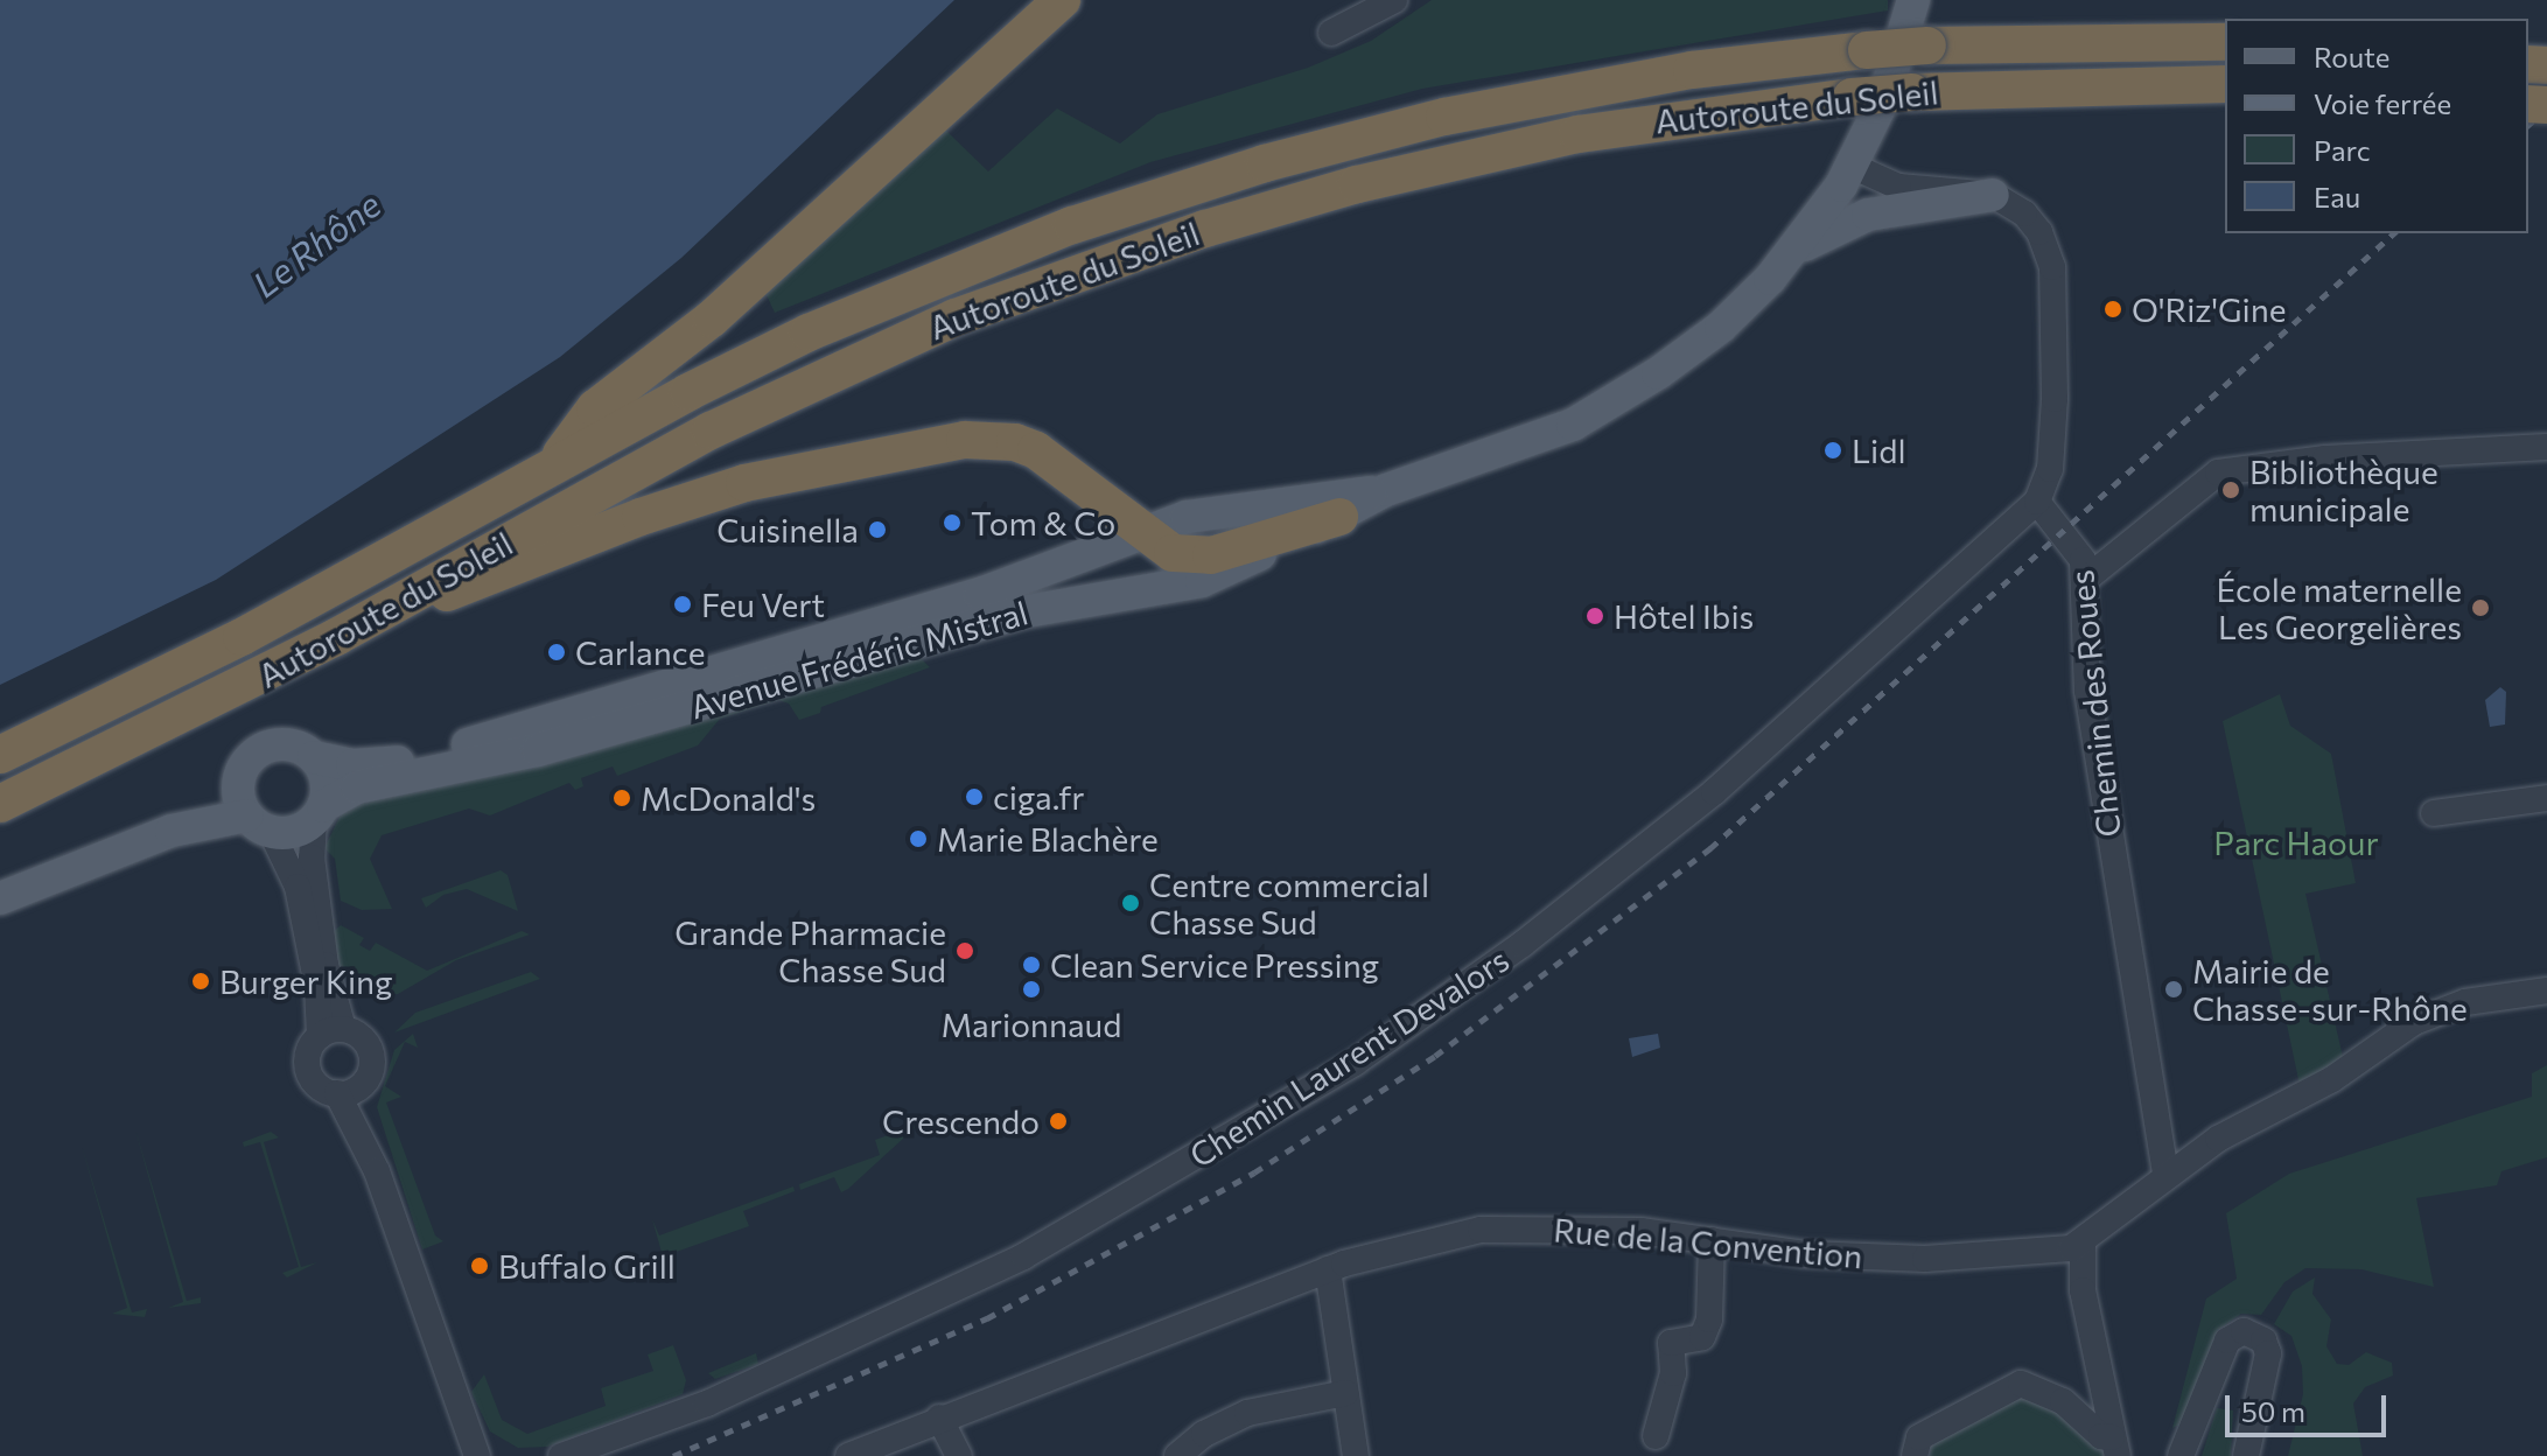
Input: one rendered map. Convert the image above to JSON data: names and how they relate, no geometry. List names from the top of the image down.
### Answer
{
  "streets": {
    "highway": ["Autoroute du Soleil"],
    "main road": ["Avenue Frédéric Mistral"],
    "street": ["Chemin des Roues", "Chemin Laurent Devalors", "Rue de la Convention"]
  },
  "crossings": [
    ["Chemin des Roues", "Chemin Laurent Devalors"]
  ],
  "water": ["Le Rhône"],
  "parks": ["Parc Haour"],
  "places": [
    "O'Riz'Gine",
    "Lidl",
    "Bibliothèque municipale",
    "Tom & Co",
    "Cuisinella",
    "Feu Vert",
    "École maternelle Les Georgelières",
    "Hôtel Ibis",
    "Carlance",
    "ciga.fr",
    "McDonald's",
    "Marie Blachère",
    "Centre commercial Chasse Sud",
    "Grande Pharmacie Chasse Sud",
    "Clean Service Pressing",
    "Burger King",
    "Marionnaud",
    "Mairie de Chasse-sur-Rhône",
    "Crescendo",
    "Buffalo Grill"
  ],
  "legend": [
    "Route",
    "Voie ferrée",
    "Parc",
    "Eau"
  ],
  "scale_bar": "50 m"
}
